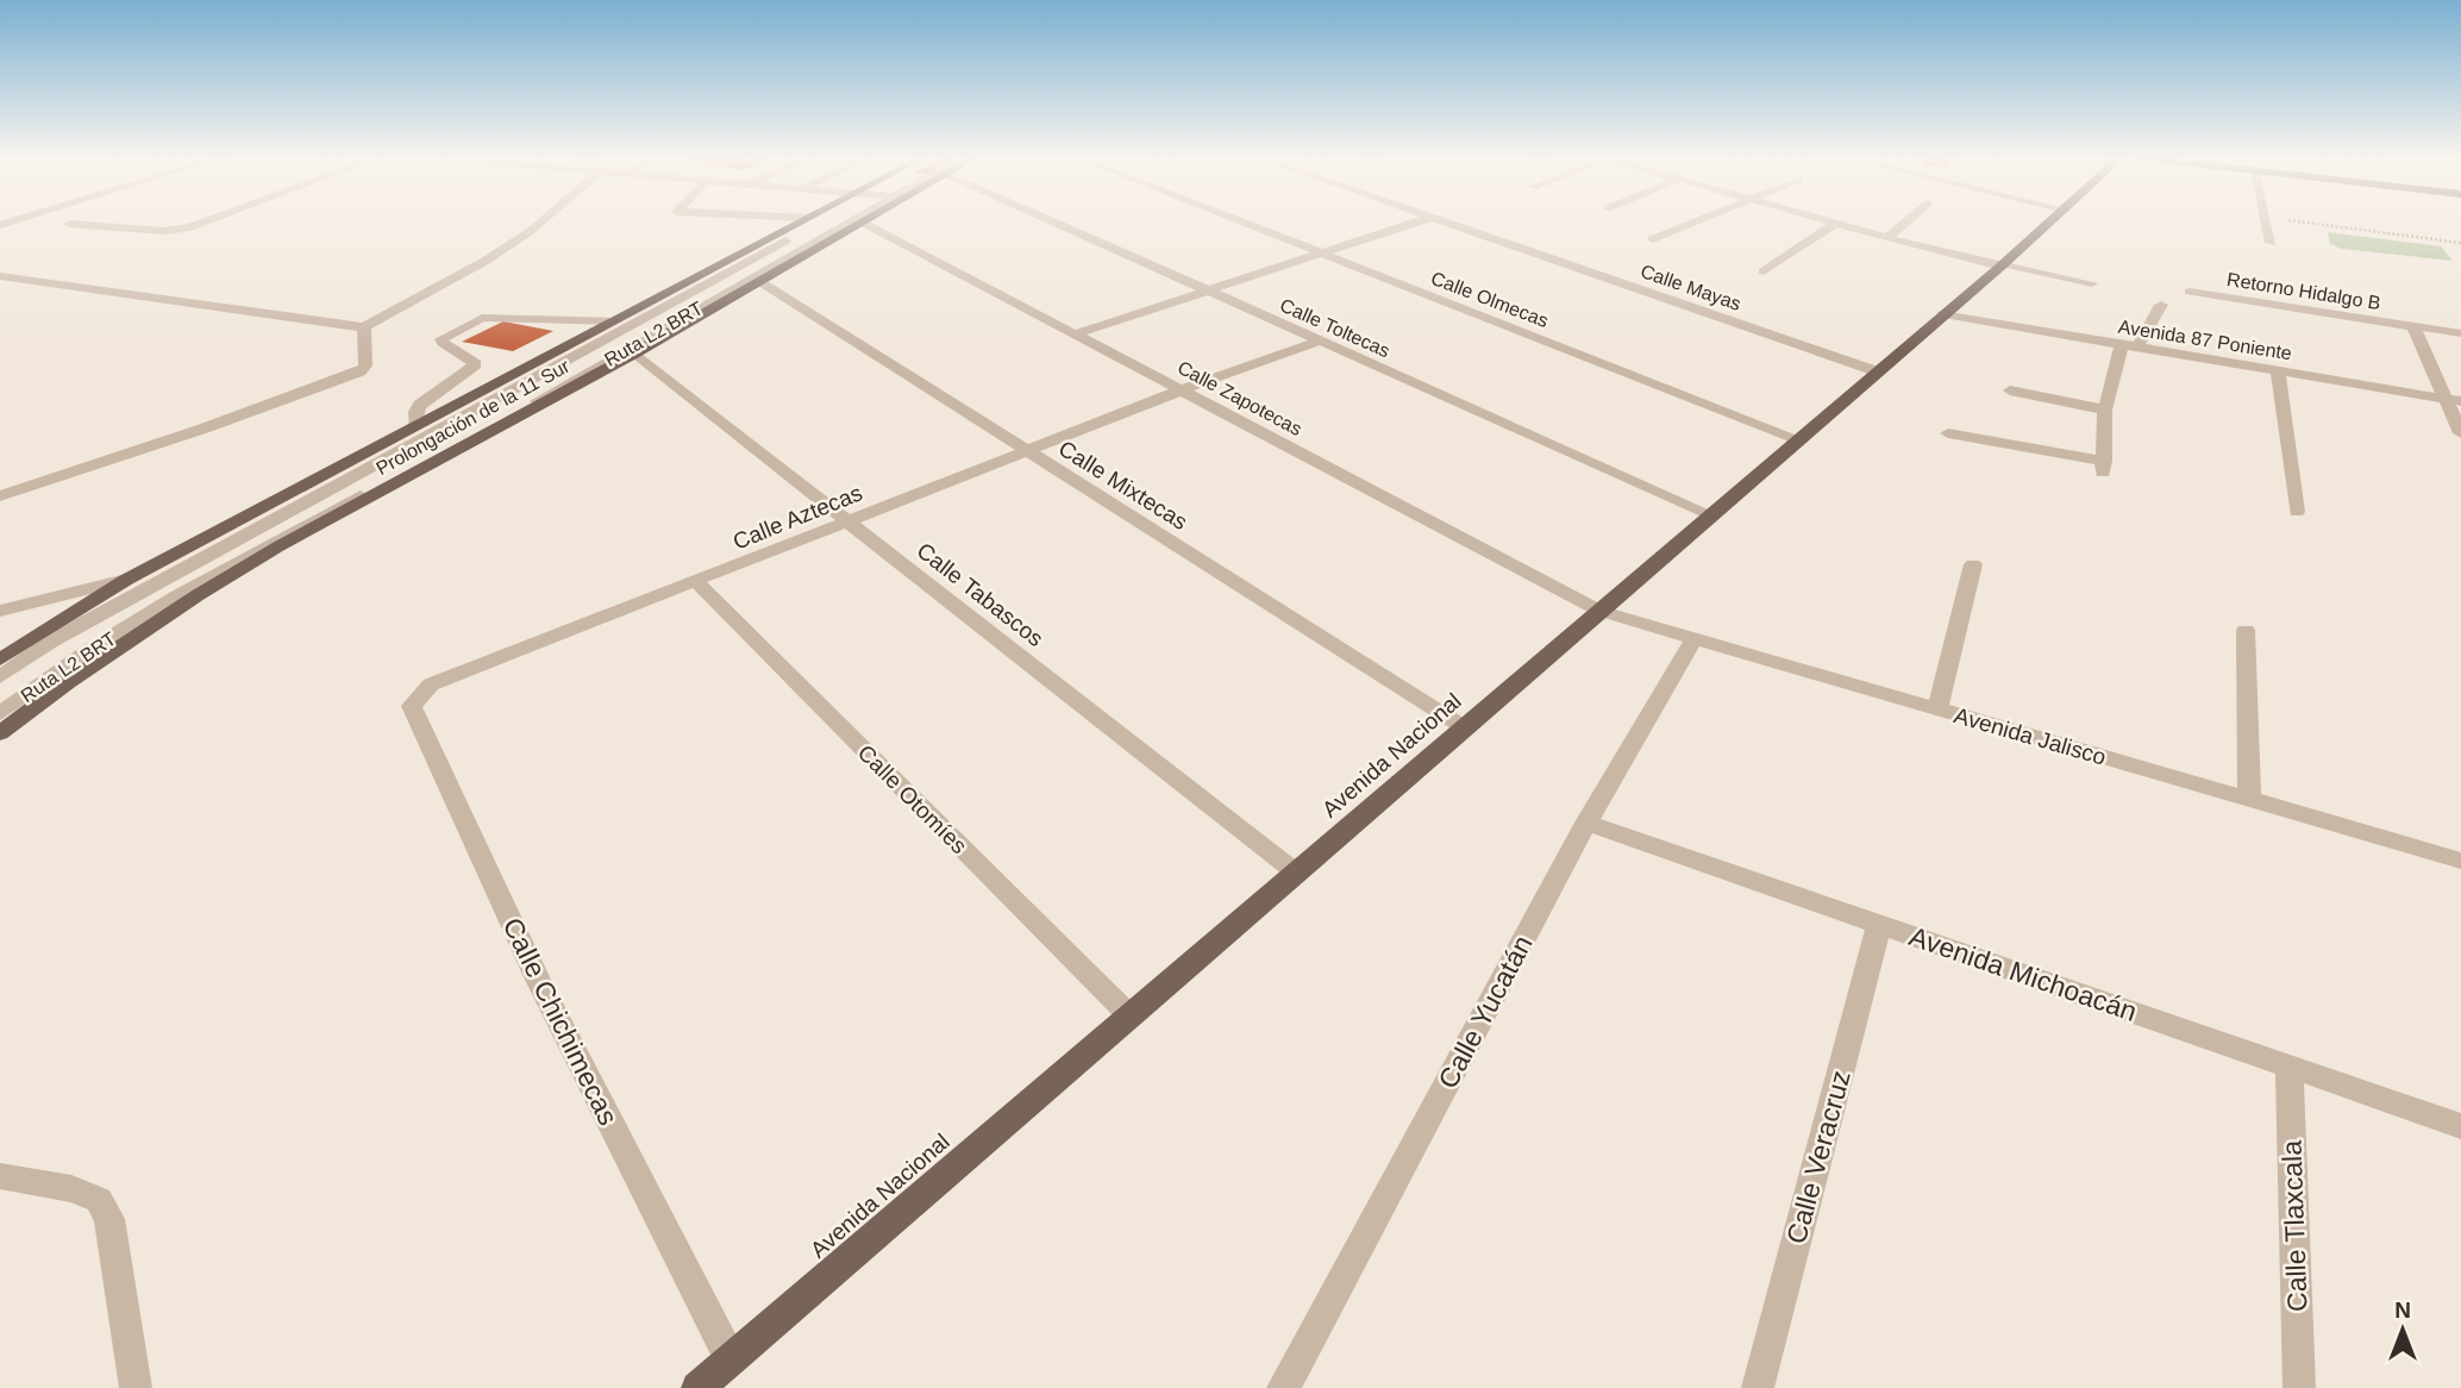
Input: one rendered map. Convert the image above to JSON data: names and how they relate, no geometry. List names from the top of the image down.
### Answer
{
  "streets": {
    "main road": ["Prolongación de la 11 Sur", "Avenida Nacional"],
    "street": [
      "Calle Mayas",
      "Retorno Hidalgo B",
      "Calle Olmecas",
      "Calle Toltecas",
      "Ruta L2 BRT",
      "Avenida 87 Poniente",
      "Calle Zapotecas",
      "Calle Mixtecas",
      "Calle Aztecas",
      "Calle Tabascos",
      "Avenida Jalisco",
      "Calle Otomíes",
      "Avenida Michoacán",
      "Calle Yucatán",
      "Calle Chichimecas",
      "Calle Veracruz",
      "Calle Tlaxcala"
    ]
  },
  "crossings": [
    ["Calle Mayas", "Avenida Nacional"],
    ["Calle Olmecas", "Avenida Nacional"],
    ["Calle Toltecas", "Calle Aztecas"],
    ["Calle Toltecas", "Avenida Nacional"],
    ["Avenida 87 Poniente", "Avenida Nacional"],
    ["Calle Zapotecas", "Prolongación de la 11 Sur"],
    ["Calle Zapotecas", "Calle Aztecas"],
    ["Calle Zapotecas", "Avenida Jalisco"],
    ["Calle Zapotecas", "Avenida Nacional"],
    ["Prolongación de la 11 Sur", "Calle Mixtecas"],
    ["Prolongación de la 11 Sur", "Calle Tabascos"],
    ["Calle Mixtecas", "Calle Aztecas"],
    ["Calle Mixtecas", "Avenida Nacional"],
    ["Calle Aztecas", "Calle Tabascos"],
    ["Calle Aztecas", "Calle Otomíes"],
    ["Calle Aztecas", "Calle Chichimecas"],
    ["Calle Tabascos", "Avenida Nacional"],
    ["Avenida Jalisco", "Avenida Nacional"],
    ["Avenida Jalisco", "Calle Yucatán"],
    ["Avenida Nacional", "Calle Otomíes"],
    ["Avenida Nacional", "Calle Chichimecas"],
    ["Avenida Michoacán", "Calle Yucatán"],
    ["Avenida Michoacán", "Calle Veracruz"],
    ["Avenida Michoacán", "Calle Tlaxcala"]
  ],
  "north": "top"
}
